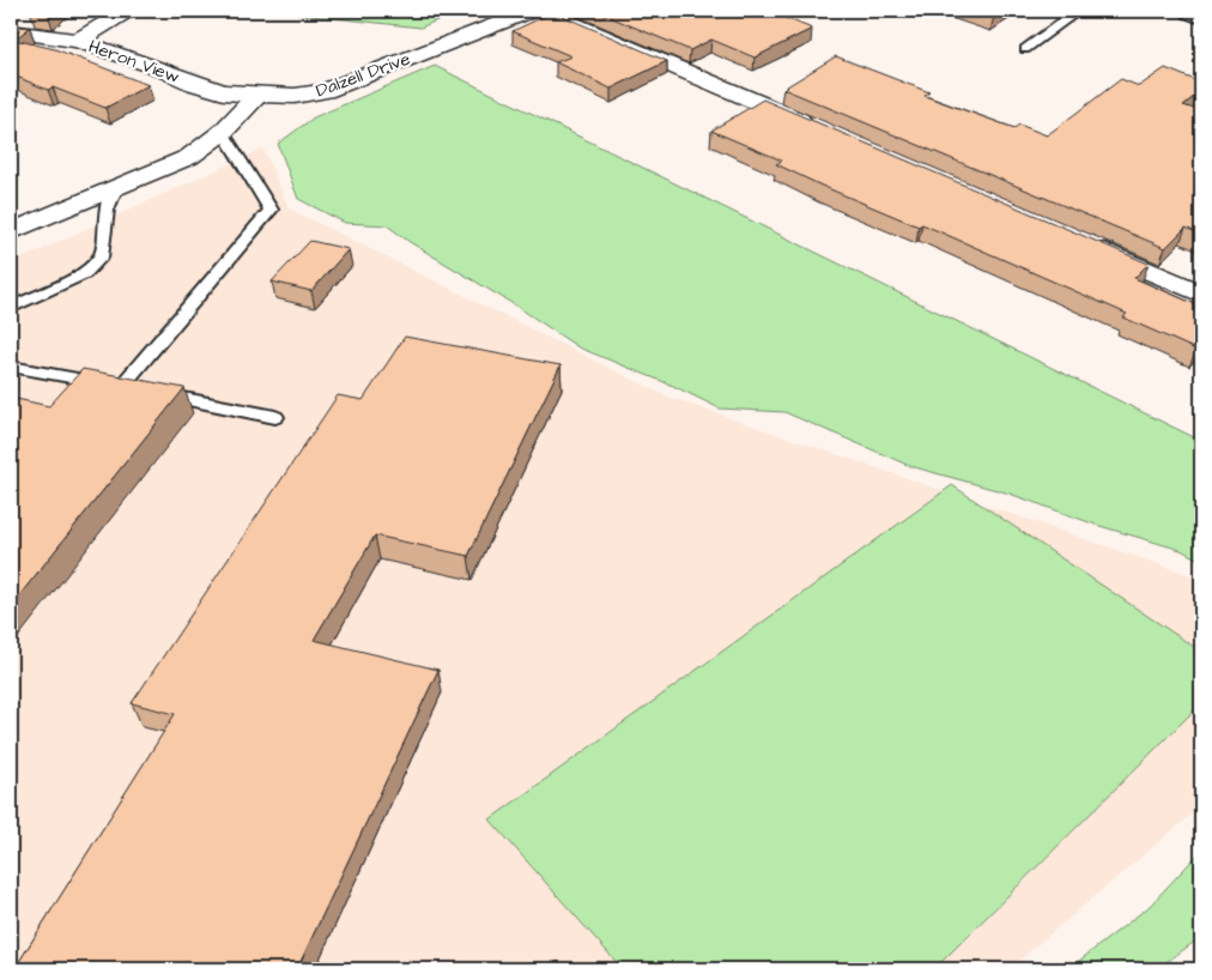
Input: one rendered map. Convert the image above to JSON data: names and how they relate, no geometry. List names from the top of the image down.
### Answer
{
  "streets": {
    "street": ["Heron View", "Dalzell Drive"]
  },
  "crossings": [
    ["Heron View", "Dalzell Drive"]
  ]
}
